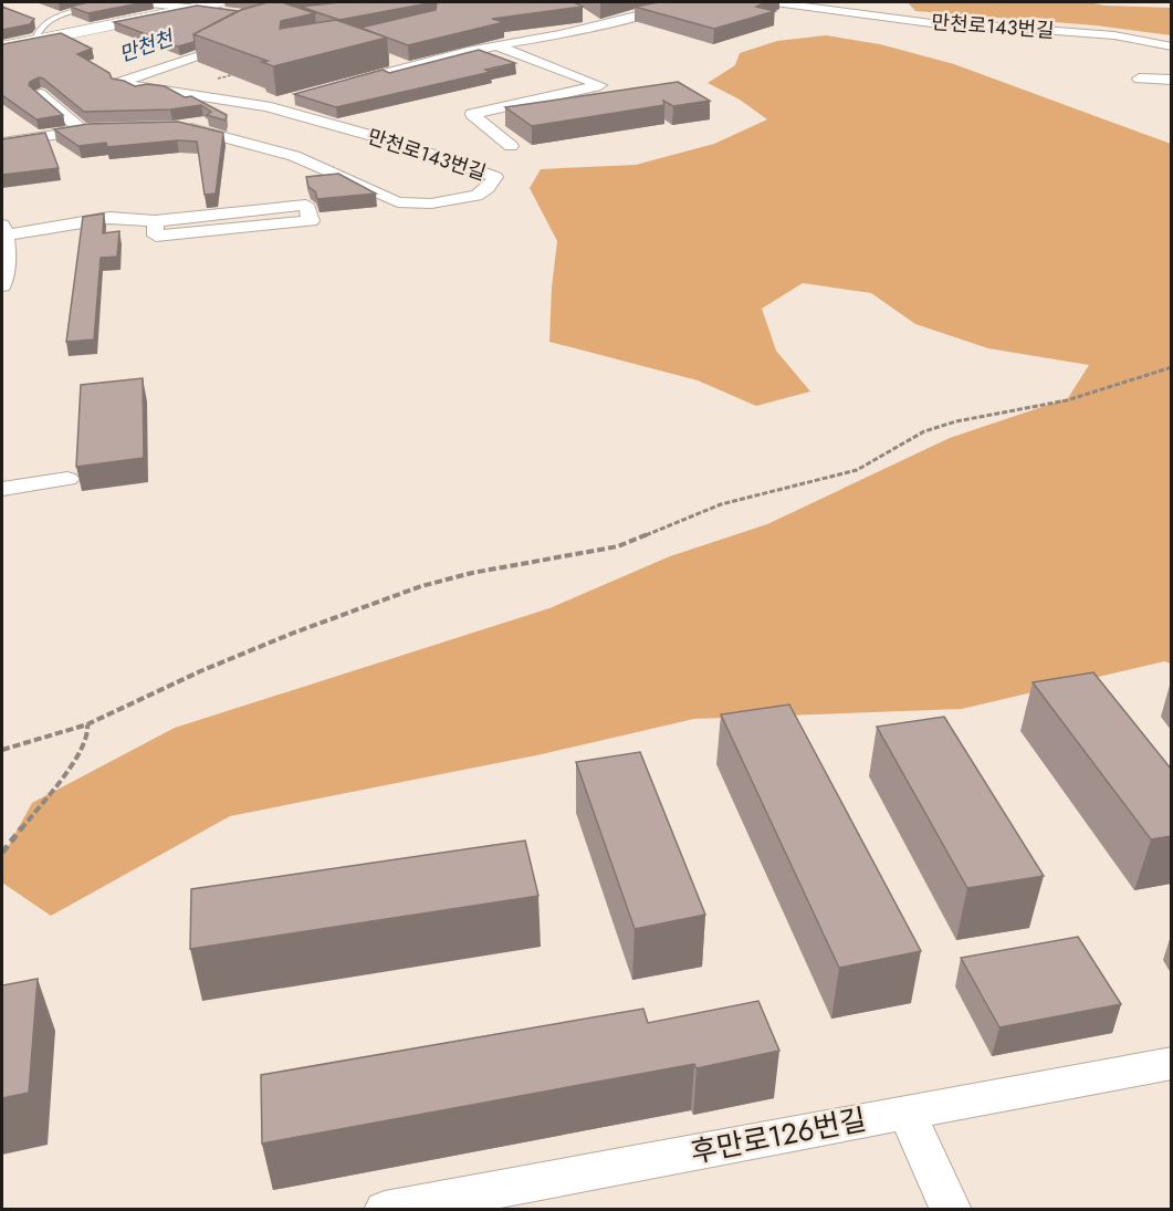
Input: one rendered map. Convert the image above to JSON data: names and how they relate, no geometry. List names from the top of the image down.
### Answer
{
  "streets": {
    "street": ["만천로143번길", "후만로126번길"]
  },
  "water": ["만천천"]
}
